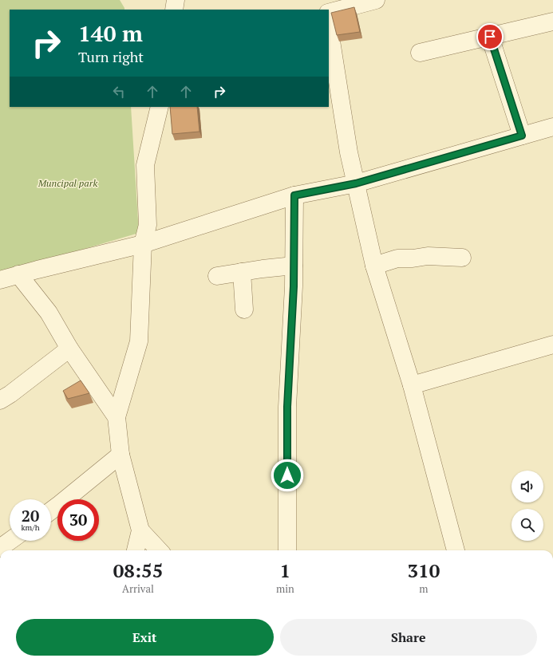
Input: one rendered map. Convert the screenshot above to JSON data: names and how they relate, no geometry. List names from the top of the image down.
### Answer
{
  "parks": ["Muncipal park"],
  "page": {
    "turn": ["140 m", "Turn right"],
    "speed": "20 km/h",
    "limit": "30",
    "eta": [
      "08:55",
      "Arrival",
      "1",
      "min",
      "310",
      "m"
    ],
    "buttons": ["Exit", "Share"]
  }
}
